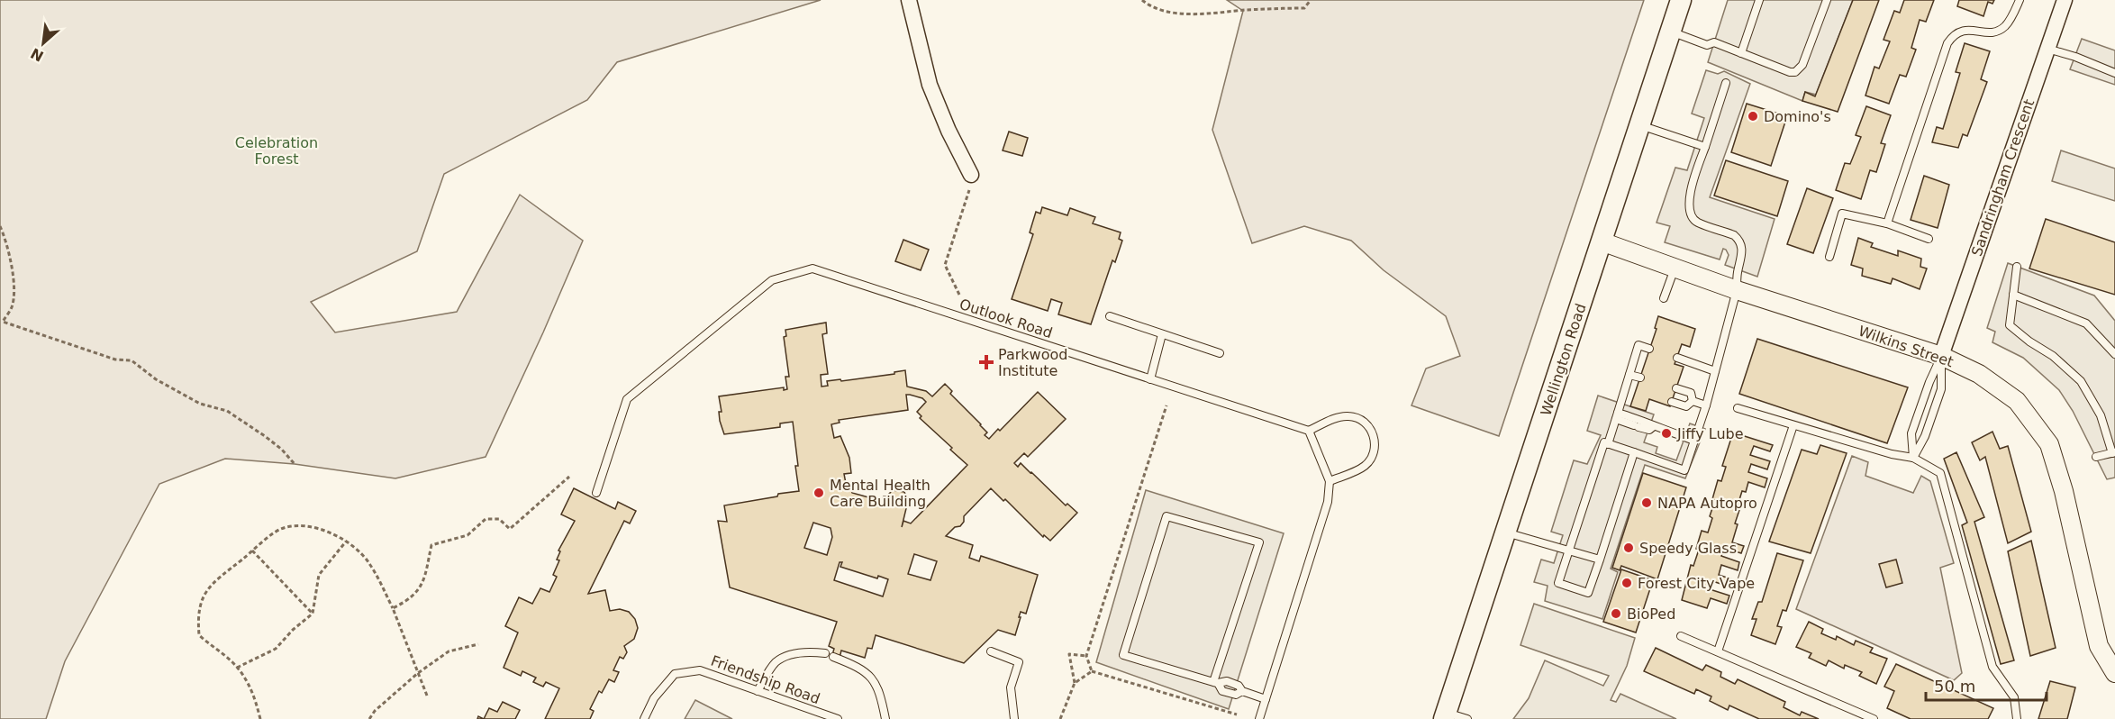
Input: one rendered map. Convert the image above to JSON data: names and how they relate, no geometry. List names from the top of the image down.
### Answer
{
  "streets": {
    "main road": ["Wellington Road"],
    "street": ["Sandringham Crescent", "Wilkins Street"],
    "lane": ["Outlook Road", "Friendship Road"]
  },
  "crossings": [
    ["Sandringham Crescent", "Wilkins Street"],
    ["Wilkins Street", "Wellington Road"]
  ],
  "parks": ["Celebration Forest"],
  "places": {
    "other": [
      "Domino's",
      "Jiffy Lube",
      "Mental Health Care Building",
      "NAPA Autopro",
      "Speedy Glass",
      "Forest City Vape",
      "BioPed"
    ],
    "health": ["Parkwood Institute"]
  },
  "scale_bar": "50 m",
  "north": "bottom left"
}
